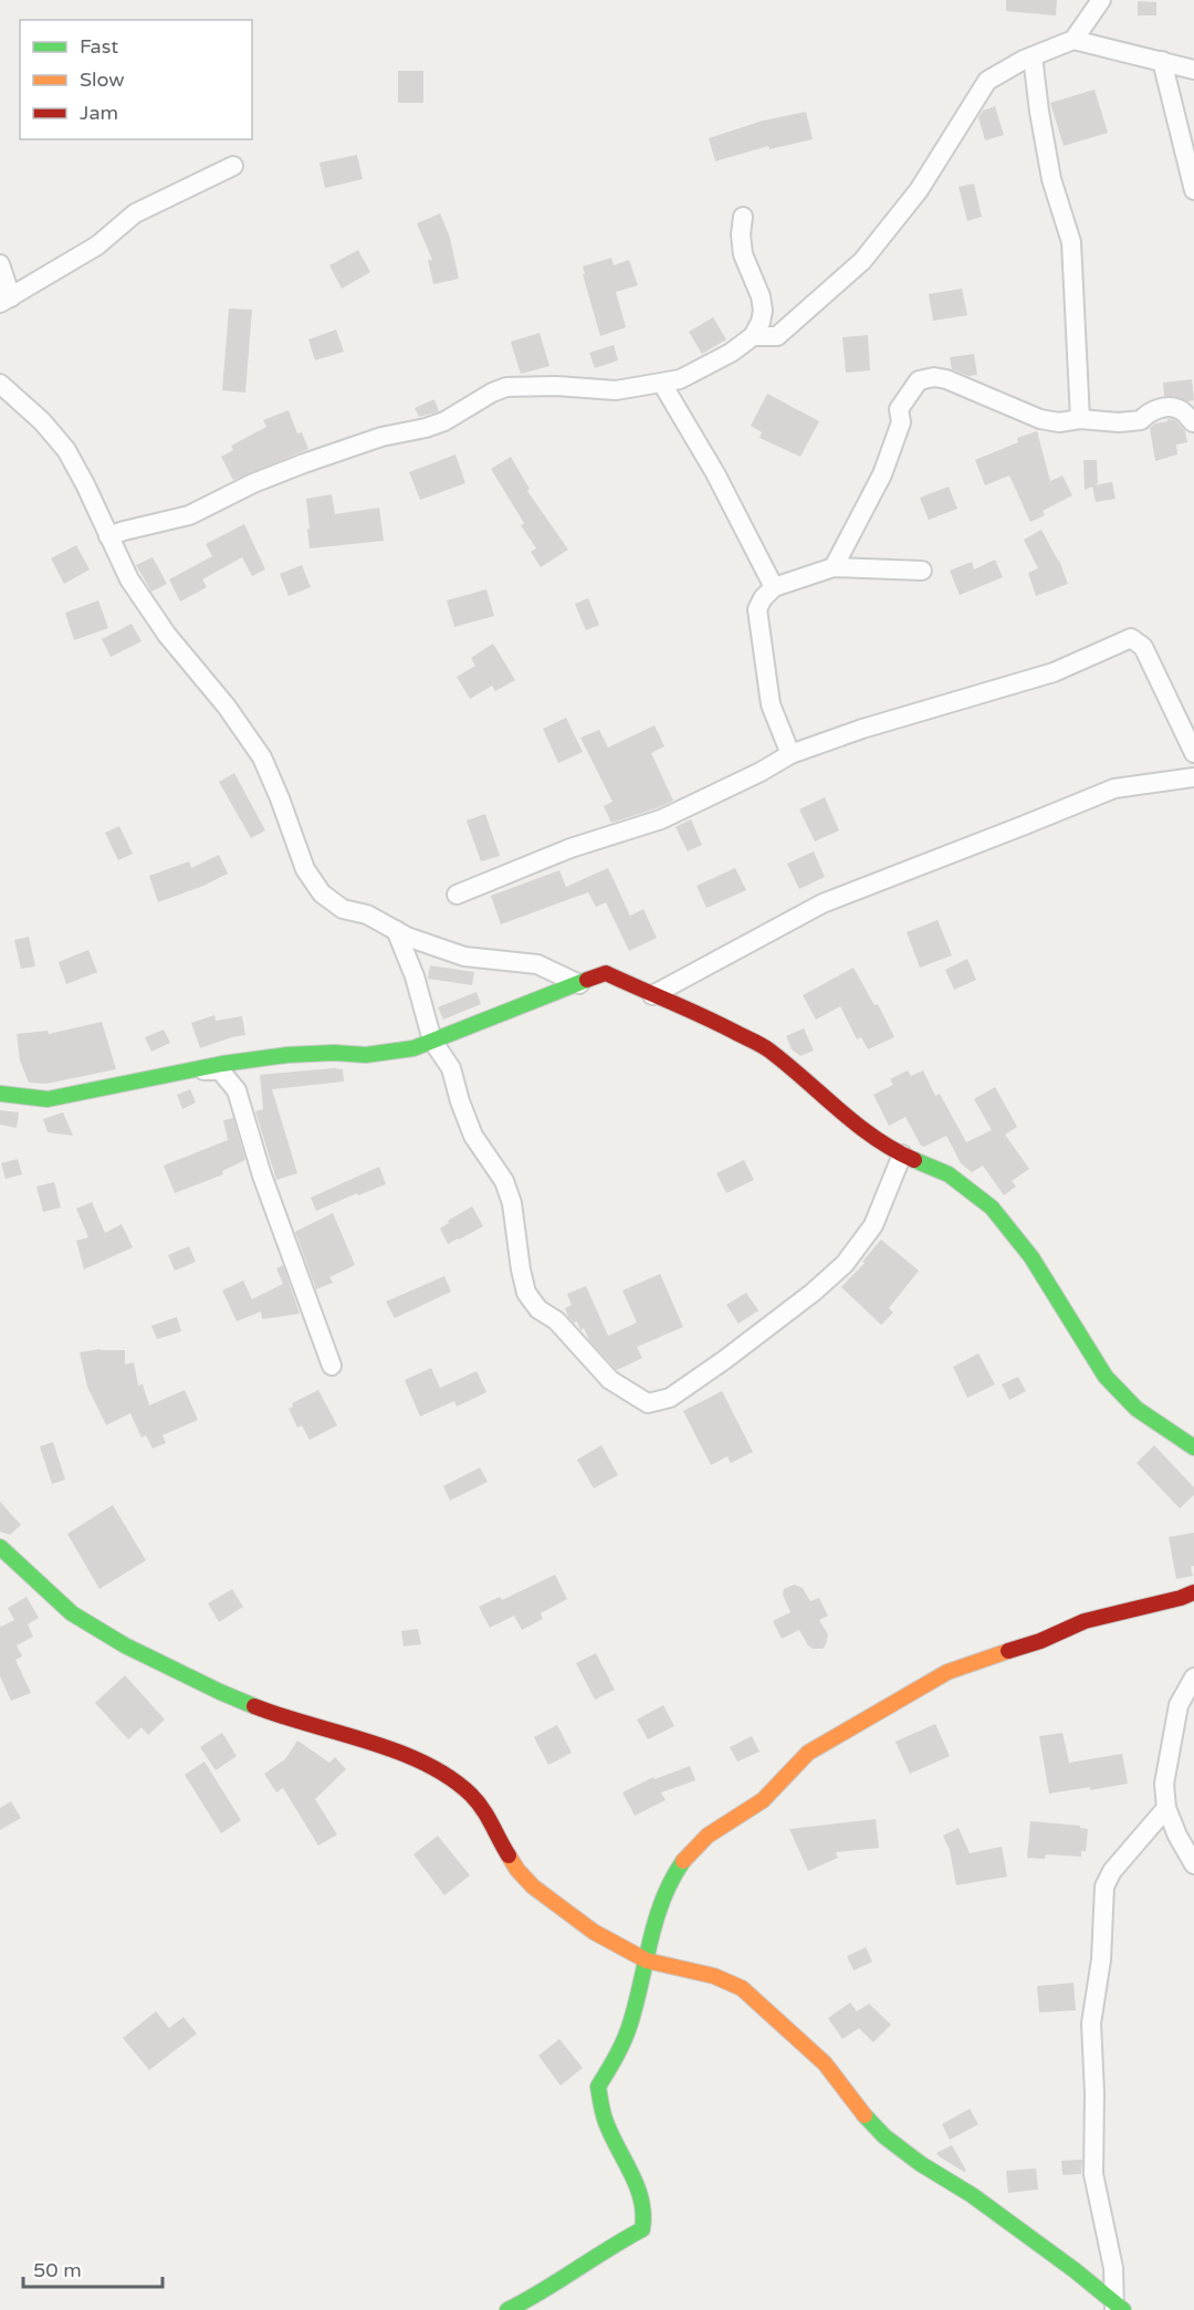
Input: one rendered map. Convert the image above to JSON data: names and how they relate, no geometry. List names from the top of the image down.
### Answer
{
  "legend": ["Fast", "Slow", "Jam"],
  "scale_bar": "50 m"
}
